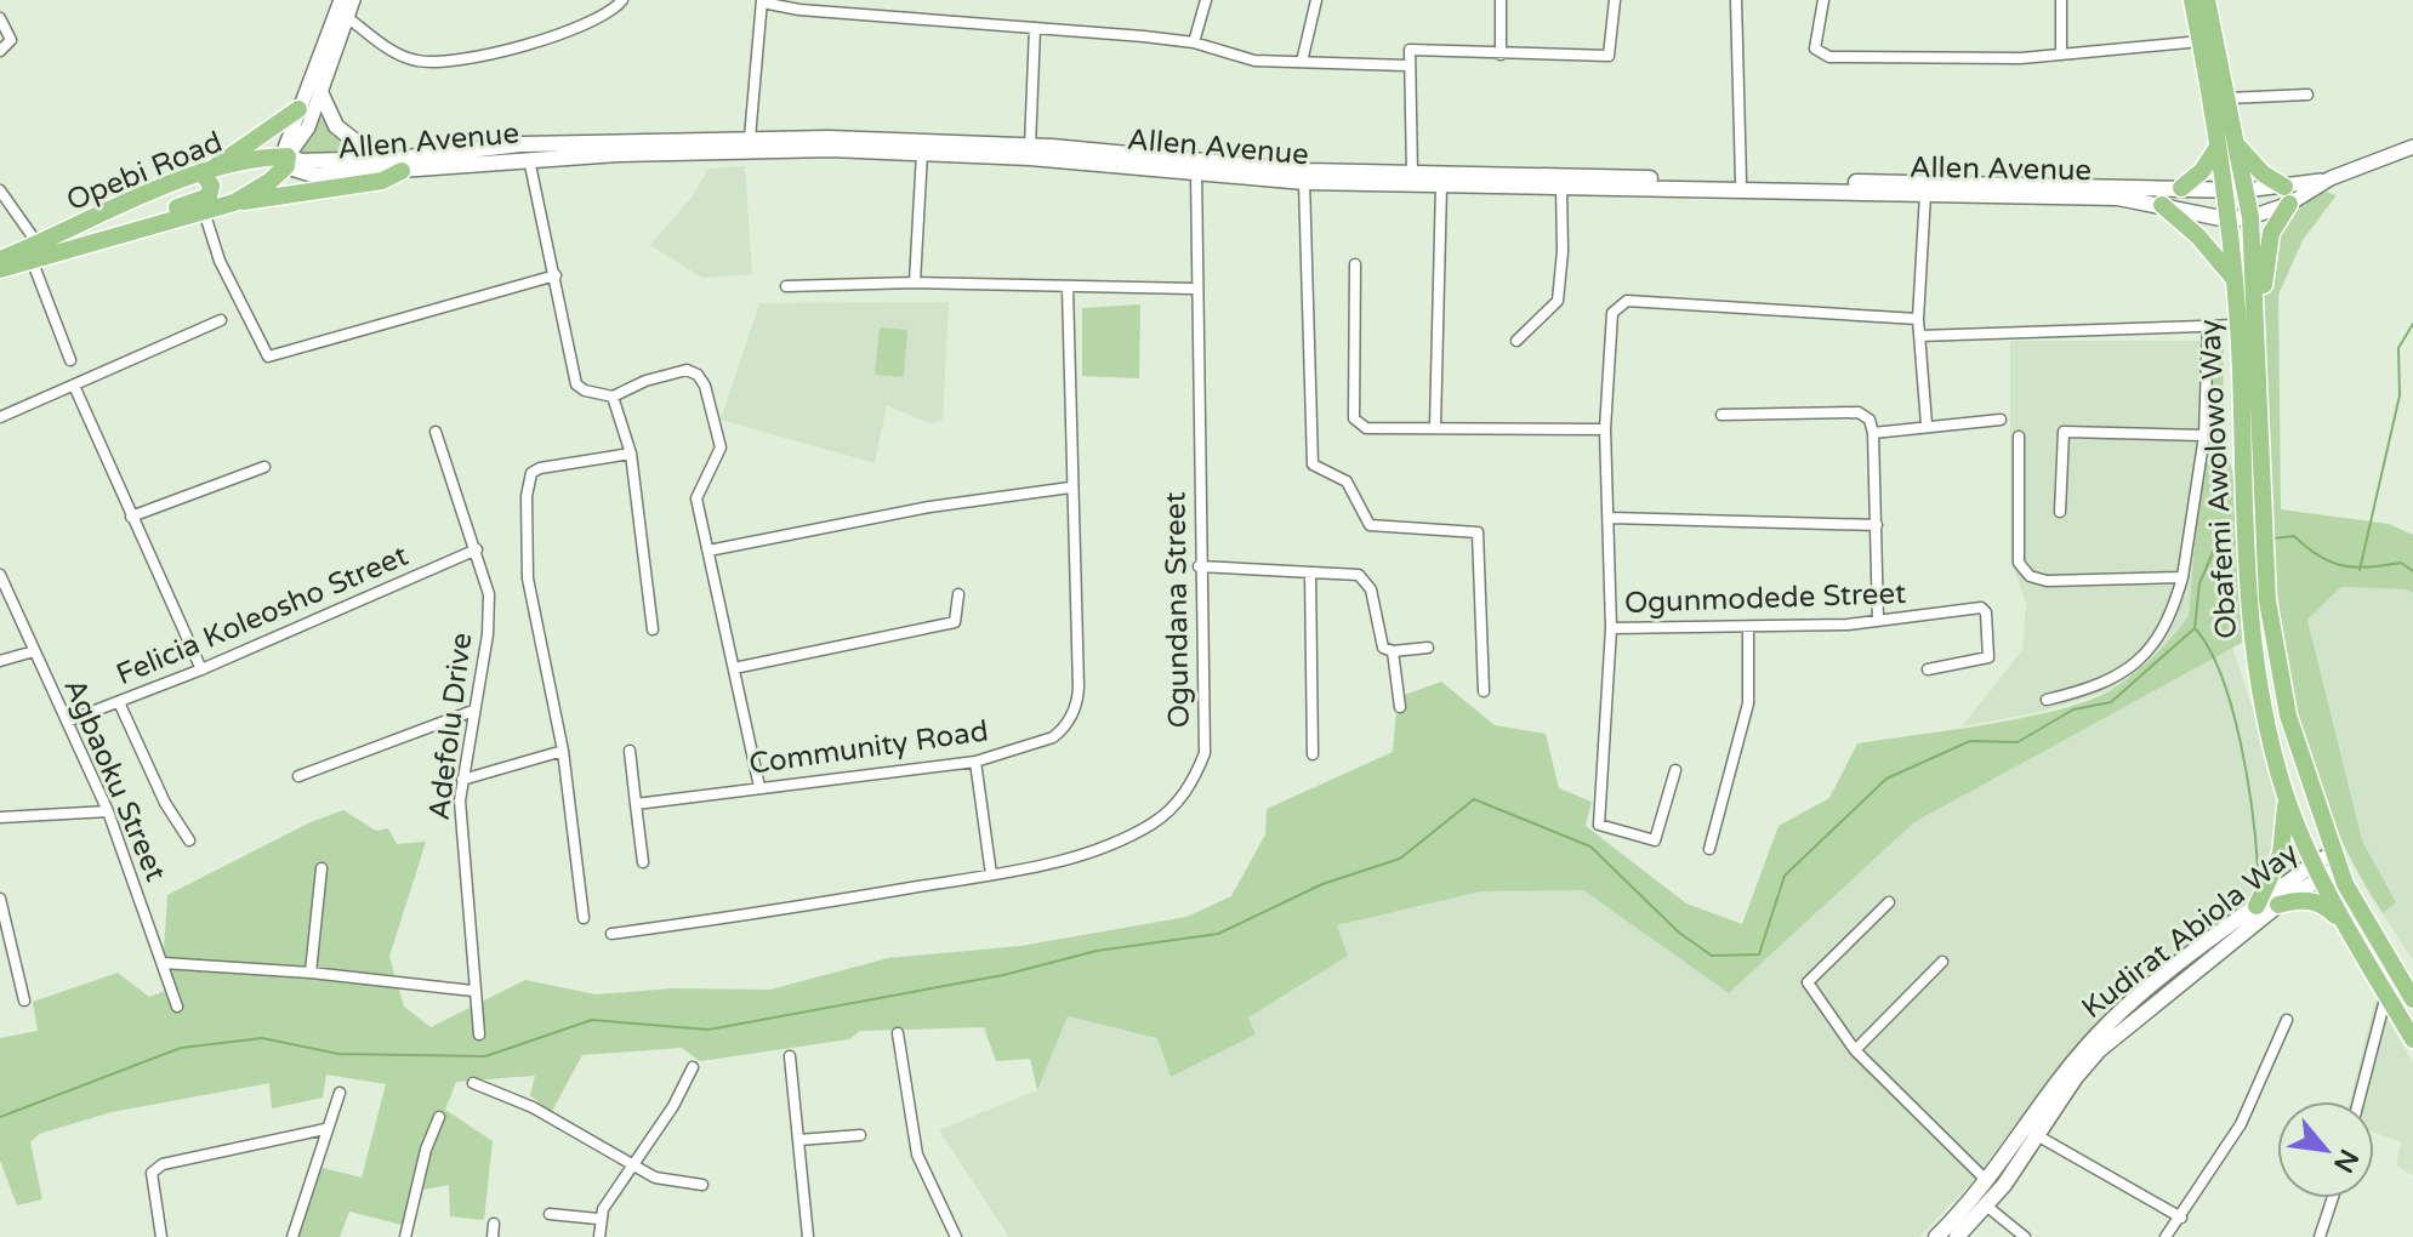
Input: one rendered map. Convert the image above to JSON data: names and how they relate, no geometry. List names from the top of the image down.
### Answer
{
  "streets": {
    "main road": [
      "Allen Avenue",
      "Opebi Road",
      "Obafemi Awolowo Way",
      "Kudirat Abiola Way"
    ],
    "street": [
      "Ogunmodede Street",
      "Ogundana Street",
      "Felicia Koleosho Street",
      "Adefolu Drive",
      "Community Road",
      "Agbaoku Street"
    ]
  },
  "crossings": [
    ["Allen Avenue", "Opebi Road"],
    ["Allen Avenue", "Obafemi Awolowo Way"],
    ["Allen Avenue", "Ogundana Street"],
    ["Obafemi Awolowo Way", "Kudirat Abiola Way"],
    ["Felicia Koleosho Street", "Adefolu Drive"],
    ["Felicia Koleosho Street", "Agbaoku Street"]
  ],
  "north": "bottom right"
}
